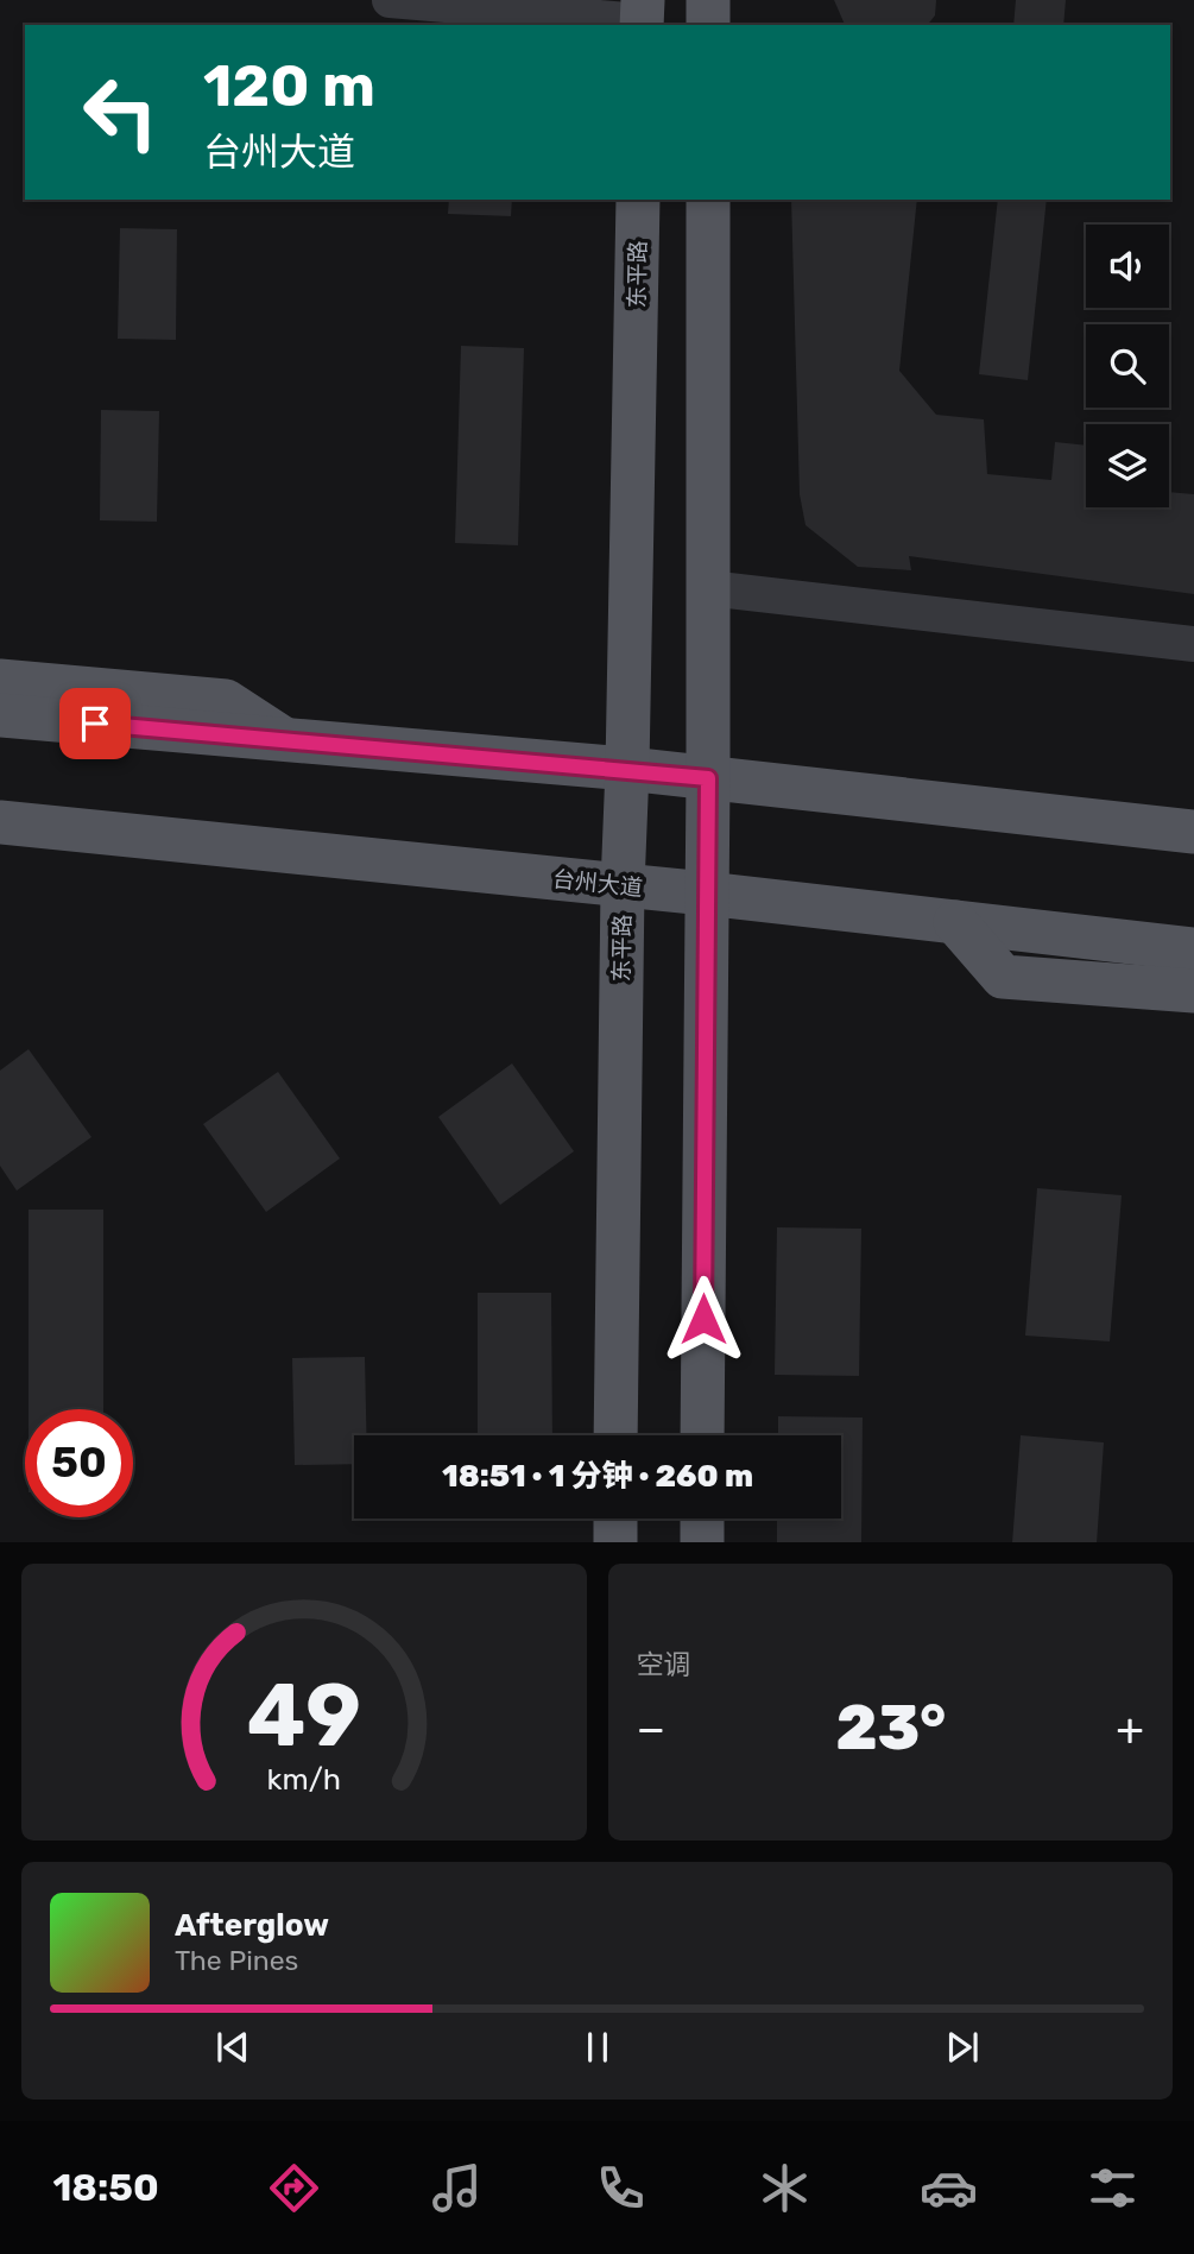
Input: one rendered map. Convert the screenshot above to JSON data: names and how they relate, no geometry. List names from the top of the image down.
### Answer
{
  "streets": {
    "main road": ["东平路", "台州大道"]
  },
  "crossings": [
    ["东平路", "台州大道"]
  ],
  "page": {
    "turn": ["120 m", "台州大道"],
    "limit": "50",
    "trip": "18:51 · 1 分钟 · 260 m",
    "tile": "空调",
    "heat": ["−", "23°", "+"],
    "song": ["Afterglow", "The Pines"],
    "tabs": "18:50",
    "gauge": ["49", "km/h"]
  }
}
